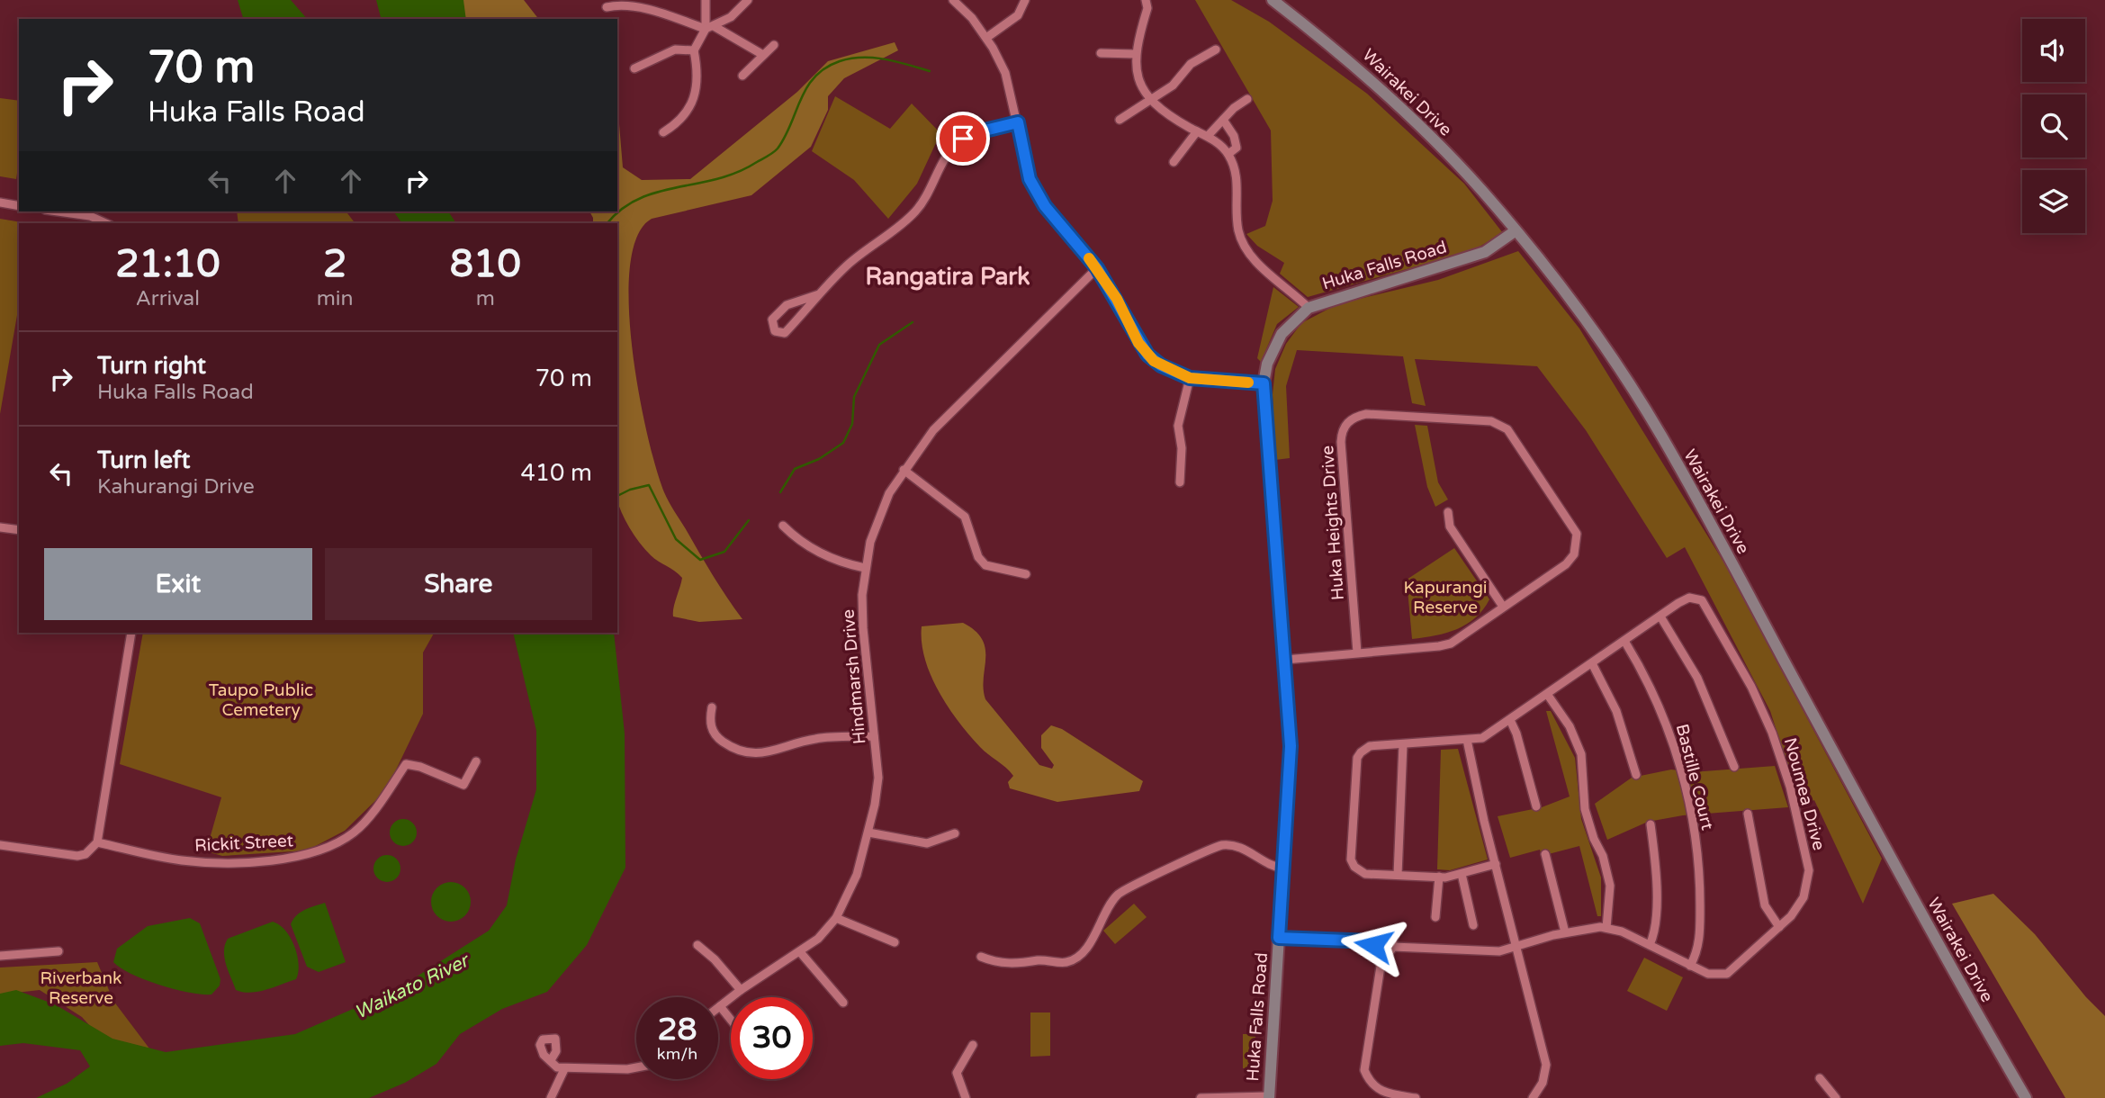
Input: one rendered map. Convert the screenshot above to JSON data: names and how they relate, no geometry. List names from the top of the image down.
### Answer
{
  "streets": {
    "main road": ["Wairakei Drive", "Huka Falls Road"],
    "street": [
      "Huka Heights Drive",
      "Hindmarsh Drive",
      "Bastille Court",
      "Noumea Drive",
      "Rickit Street"
    ]
  },
  "crossings": [
    ["Wairakei Drive", "Huka Falls Road"],
    ["Huka Falls Road", "Huka Heights Drive"],
    ["Bastille Court", "Noumea Drive"]
  ],
  "districts": ["Rangatira Park"],
  "water": ["Waikato River"],
  "parks": ["Kapurangi Reserve", "Taupo Public Cemetery", "Riverbank Reserve"],
  "page": {
    "turn": ["70 m", "Huka Falls Road"],
    "eta": [
      "21:10",
      "Arrival",
      "2",
      "min",
      "810",
      "m"
    ],
    "list": [
      {
        "name": "Turn right",
        "note": "Huka Falls Road",
        "value": "70 m"
      },
      {
        "name": "Turn left",
        "note": "Kahurangi Drive",
        "value": "410 m"
      }
    ],
    "buttons": ["Exit", "Share"],
    "speed": "28 km/h",
    "limit": "30"
  }
}
